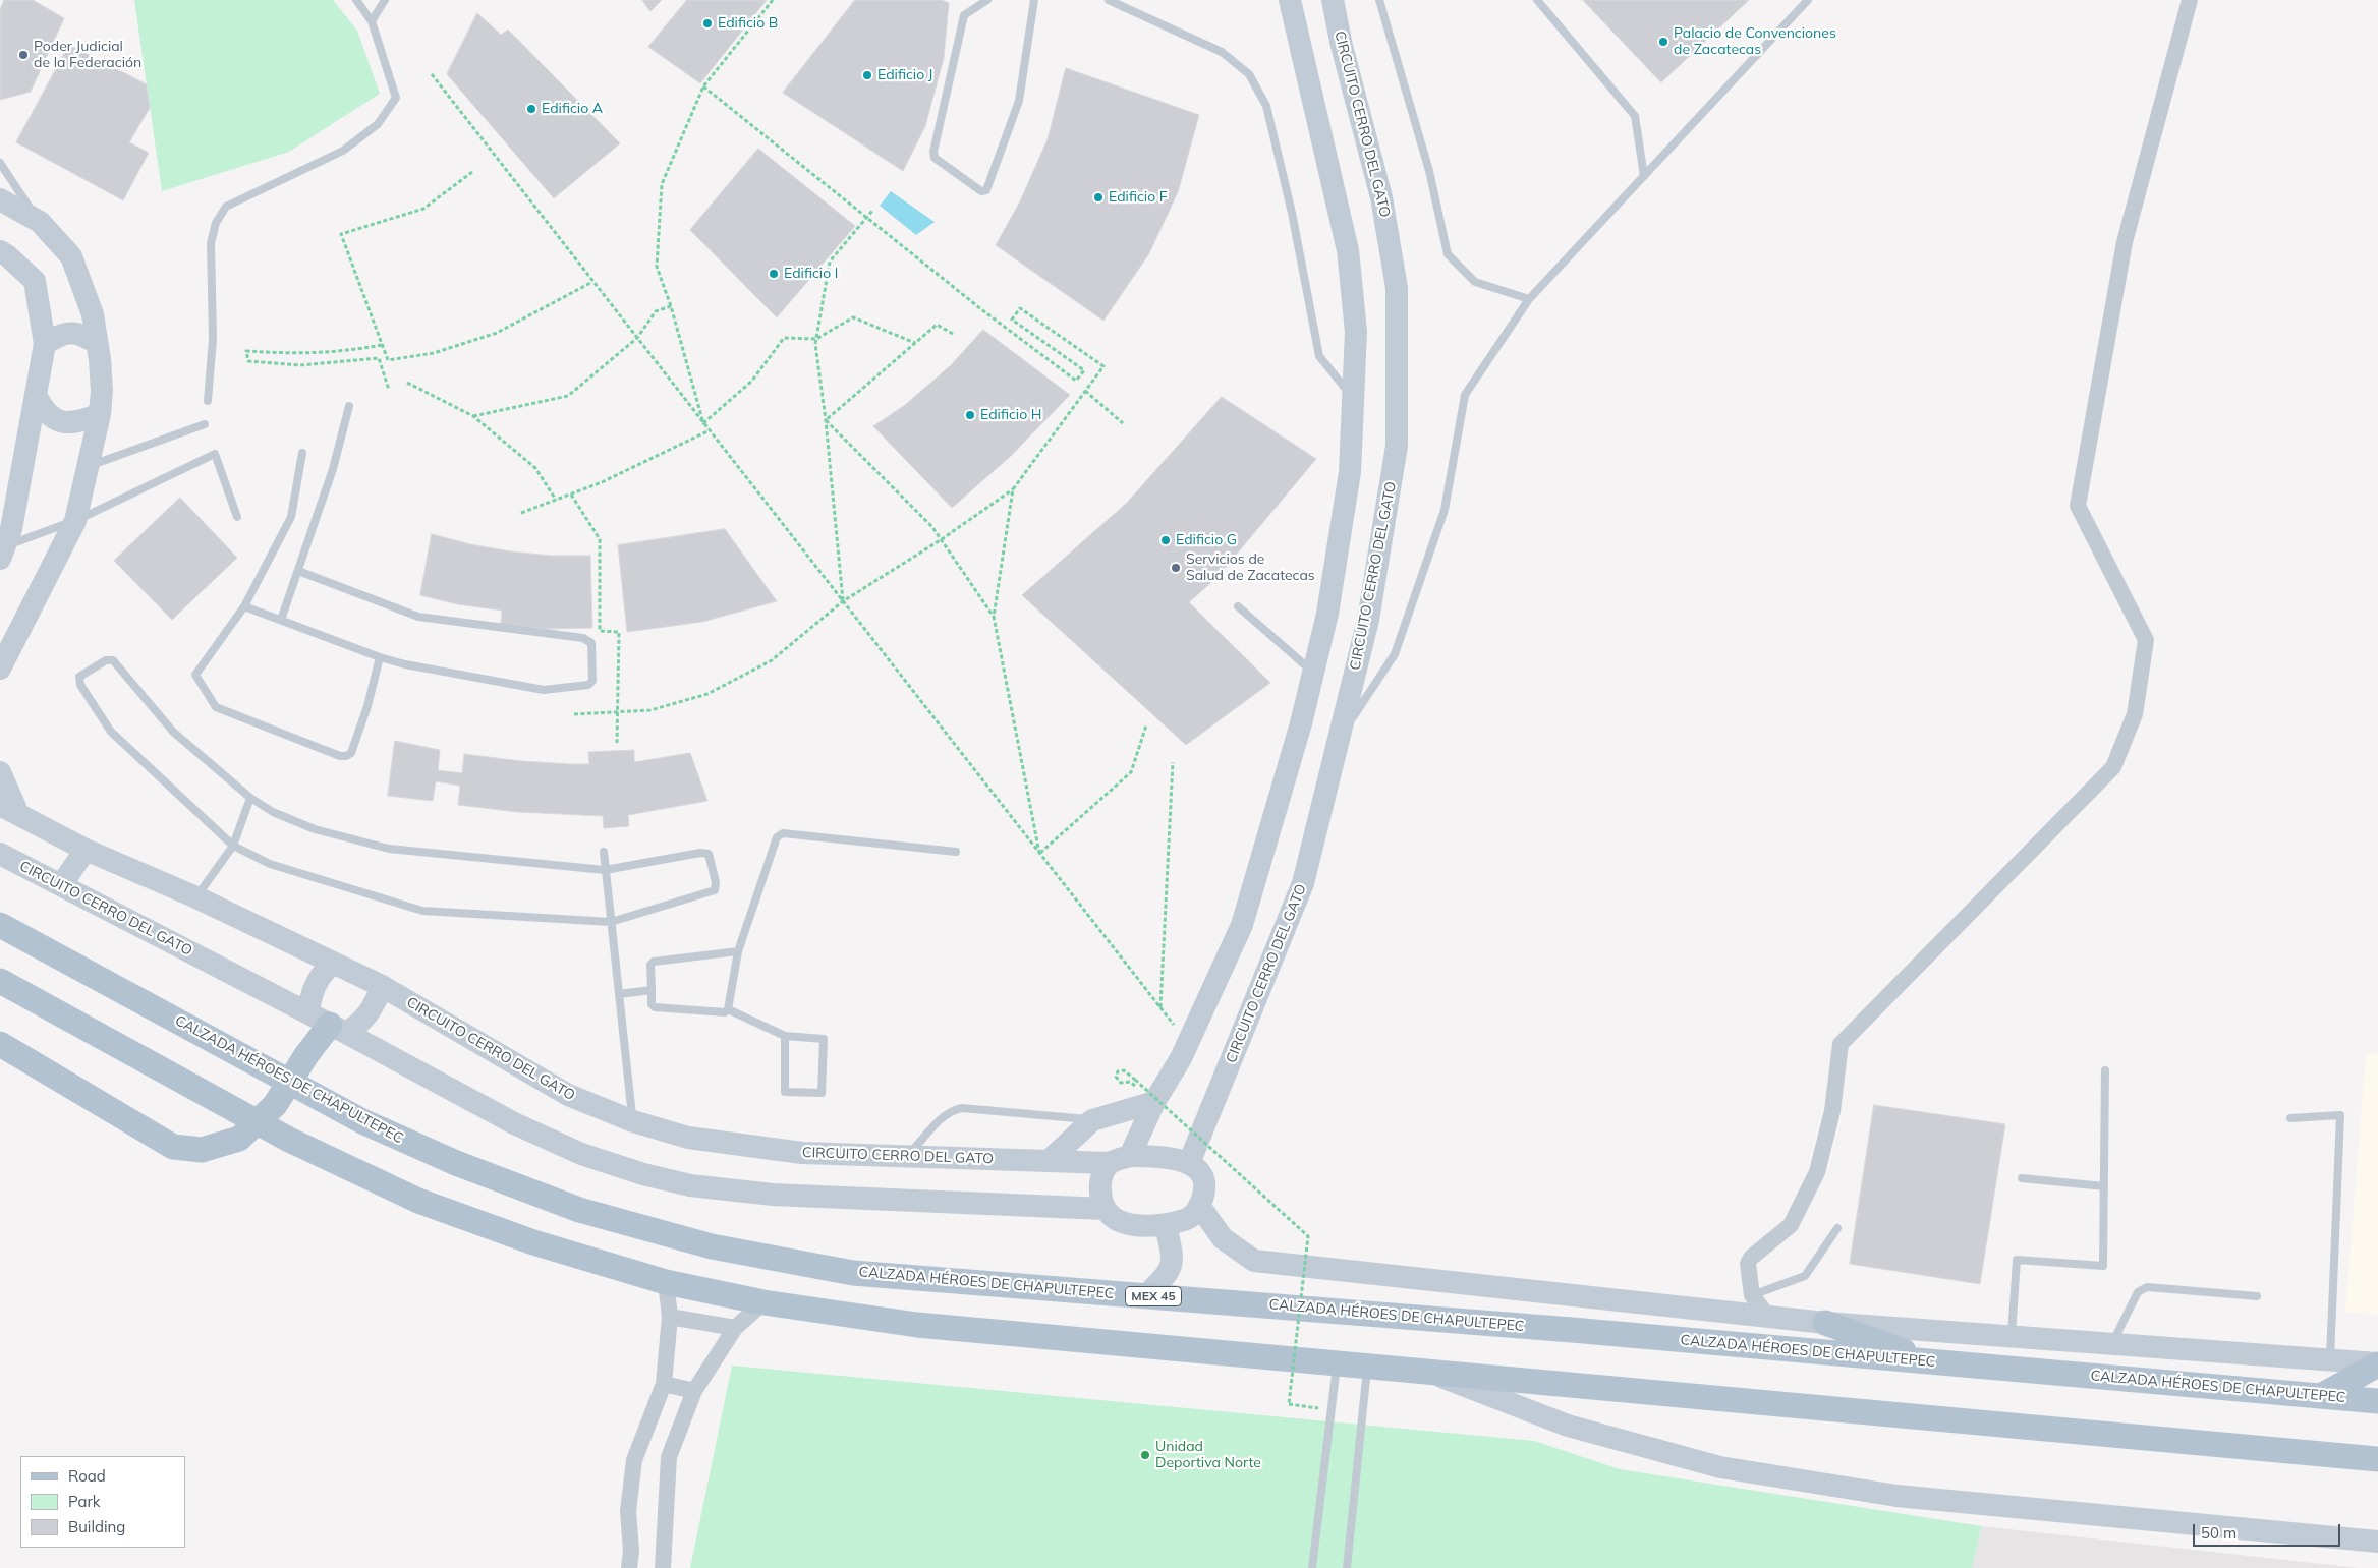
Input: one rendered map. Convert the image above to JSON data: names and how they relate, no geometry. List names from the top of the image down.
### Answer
{
  "streets": {
    "main road": ["CALZADA HÉROES DE CHAPULTEPEC", "MEX 45"],
    "street": ["CIRCUITO CERRO DEL GATO"]
  },
  "places": [
    "Edificio B",
    "Palacio de Convenciones de Zacatecas",
    "Poder Judicial de la Federación",
    "Edificio J",
    "Edificio A",
    "Edificio F",
    "Edificio I",
    "Edificio H",
    "Edificio G",
    "Servicios de Salud de Zacatecas",
    "Unidad Deportiva Norte"
  ],
  "legend": ["Road", "Park", "Building"],
  "scale_bar": "50 m"
}
